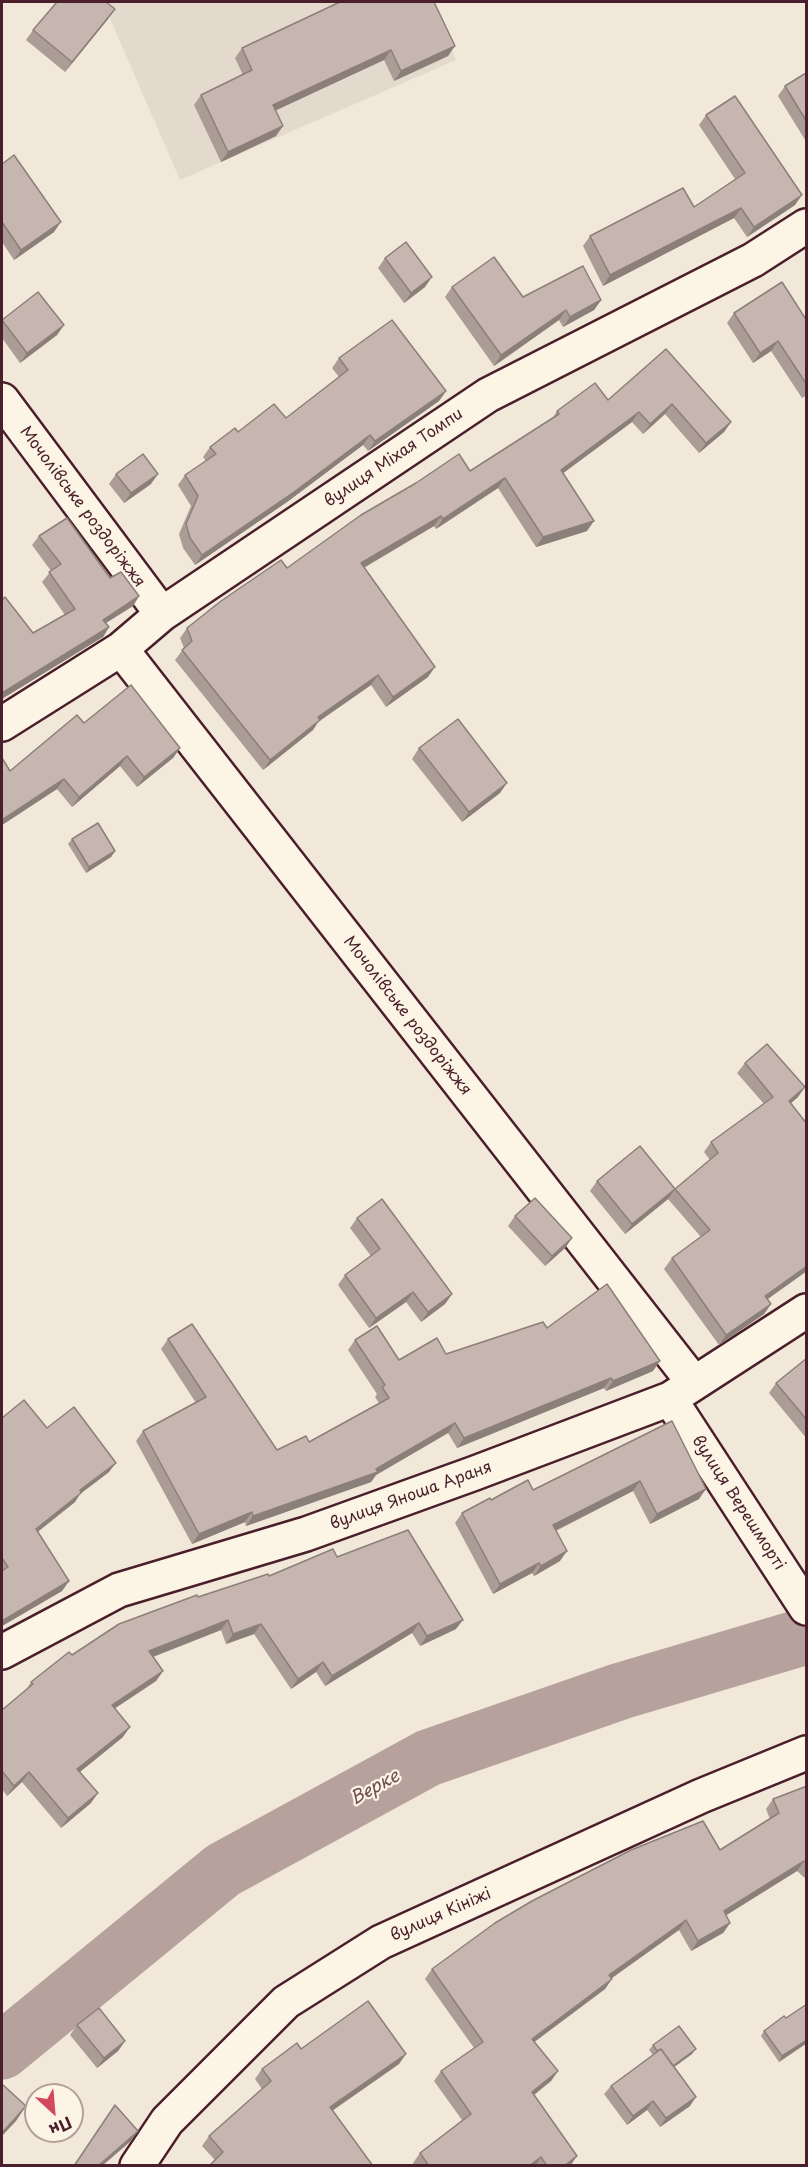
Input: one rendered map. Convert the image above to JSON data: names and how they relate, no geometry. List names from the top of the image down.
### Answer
{
  "streets": {
    "street": [
      "вулиця Міхая Томпи",
      "Мочолівське роздоріжжя",
      "вулиця Яноша Араня",
      "вулиця Верешморті",
      "вулиця Кініжі"
    ]
  },
  "crossings": [
    ["вулиця Міхая Томпи", "Мочолівське роздоріжжя"],
    ["Мочолівське роздоріжжя", "вулиця Яноша Араня"],
    ["Мочолівське роздоріжжя", "вулиця Верешморті"],
    ["вулиця Яноша Араня", "вулиця Верешморті"]
  ],
  "water": ["Верке"],
  "north": "bottom right"
}
